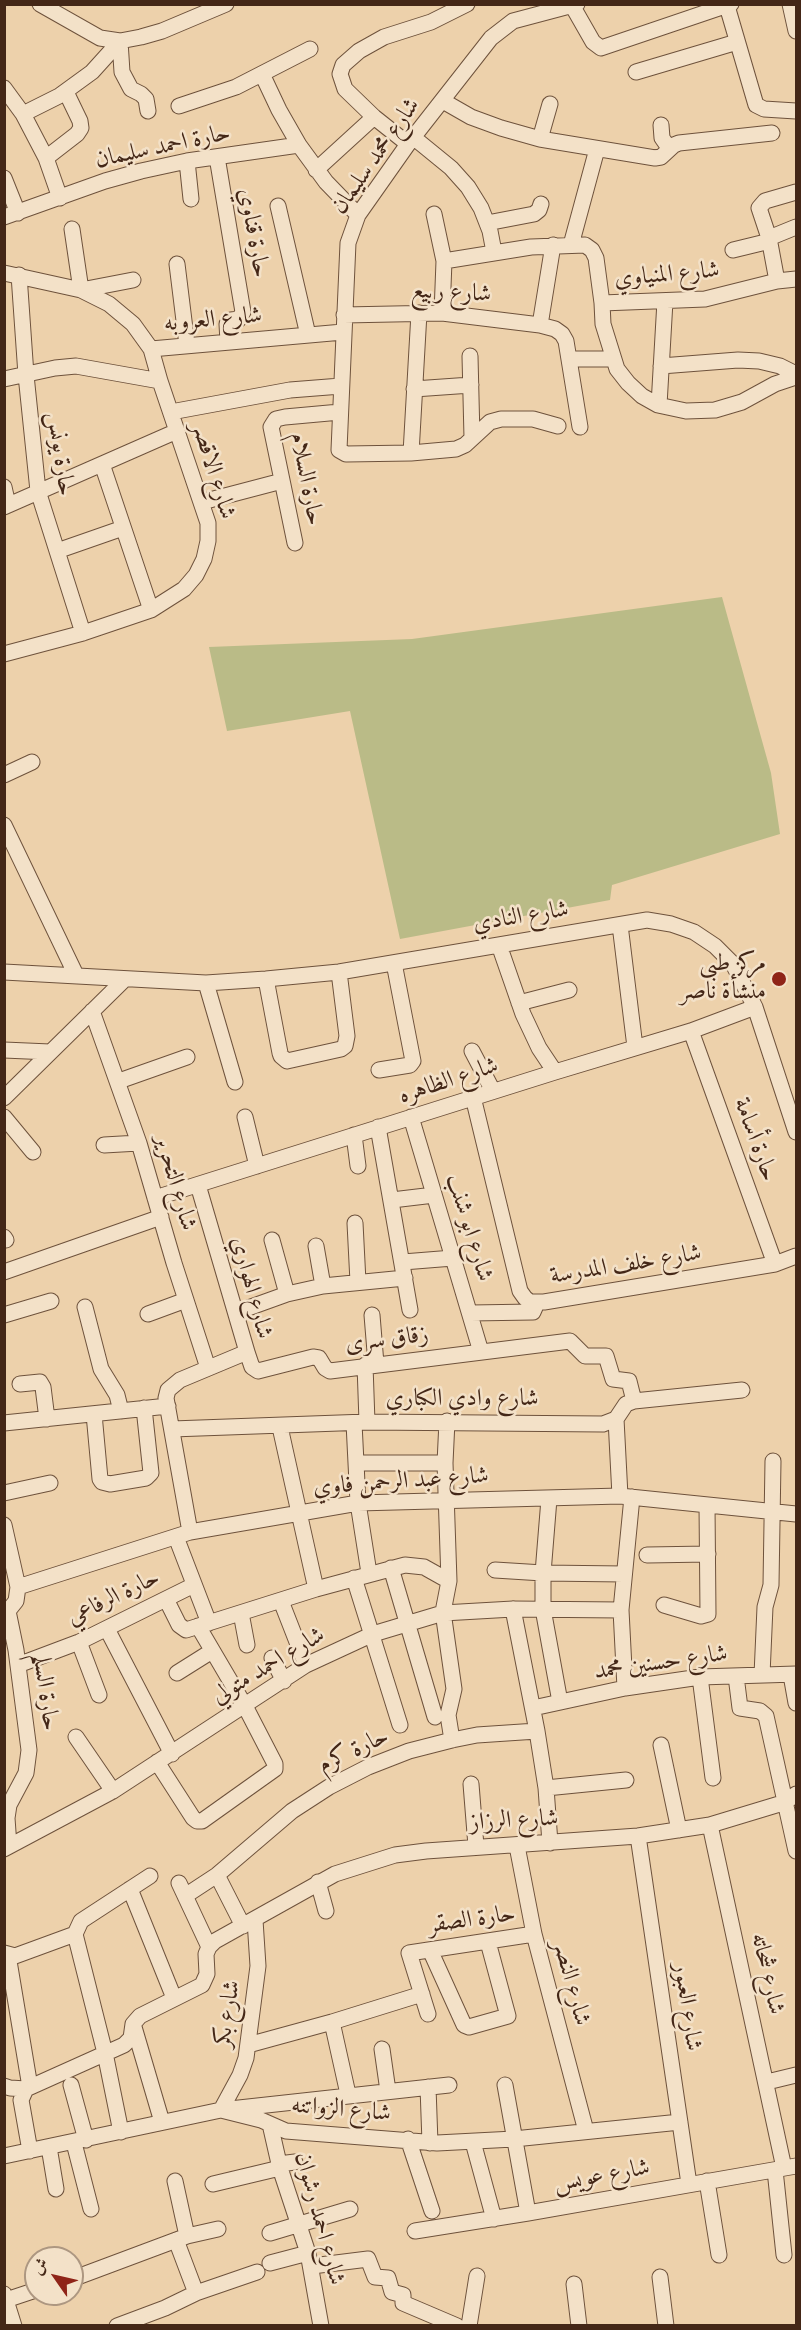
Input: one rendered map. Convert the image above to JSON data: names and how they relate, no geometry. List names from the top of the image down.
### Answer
{
  "streets": {
    "street": [
      "حارة احمد سليمان",
      "شارع محمد سليمان",
      "حارة قناوي",
      "شارع المنياوي",
      "شارع ربيع",
      "شارع العروبه",
      "حارة يونس",
      "شارع الاقصر",
      "حارة السلام",
      "شارع النادي",
      "شارع الظاهره",
      "حارة أسامة",
      "شارع التحرير",
      "شارع ابو شنب",
      "شارع خلف المدرسة",
      "شارع الهواري",
      "زقاق سرى",
      "شارع وادي الكباري",
      "شارع عبد الرحمن فاوي",
      "حارة الرفاعي",
      "شارع حسنين محمد",
      "شارع احمد متولي",
      "حارة السلم",
      "حارة كرم",
      "شارع الرزاز",
      "حارة الصقر",
      "شارع شحاته",
      "شارع النصر",
      "شارع العبور",
      "شارع بكر",
      "شارع الزواتنه",
      "شارع عويس",
      "شارع احمد رشوان"
    ]
  },
  "crossings": [
    ["حارة احمد سليمان", "حارة قناوي"],
    ["شارع محمد سليمان", "شارع ربيع"],
    ["شارع محمد سليمان", "شارع العروبه"],
    ["شارع محمد سليمان", "حارة السلام"],
    ["حارة قناوي", "شارع العروبه"],
    ["شارع العروبه", "حارة يونس"],
    ["شارع العروبه", "شارع الاقصر"],
    ["حارة يونس", "شارع الاقصر"],
    ["شارع النادي", "شارع الظاهره"],
    ["شارع الظاهره", "حارة أسامة"],
    ["شارع الظاهره", "شارع التحرير"],
    ["شارع الظاهره", "شارع ابو شنب"],
    ["شارع الظاهره", "شارع خلف المدرسة"],
    ["شارع الظاهره", "شارع الهواري"],
    ["حارة أسامة", "شارع خلف المدرسة"],
    ["شارع التحرير", "شارع الهواري"],
    ["شارع ابو شنب", "زقاق سرى"],
    ["شارع الهواري", "زقاق سرى"],
    ["حارة الرفاعي", "حارة السلم"],
    ["شارع احمد متولي", "حارة السلم"],
    ["حارة كرم", "شارع الرزاز"],
    ["شارع الرزاز", "شارع شحاته"],
    ["شارع الرزاز", "شارع النصر"],
    ["شارع الرزاز", "شارع العبور"],
    ["شارع الرزاز", "شارع بكر"],
    ["حارة الصقر", "شارع النصر"],
    ["شارع شحاته", "شارع عويس"],
    ["شارع النصر", "شارع الزواتنه"],
    ["شارع العبور", "شارع الزواتنه"],
    ["شارع العبور", "شارع عويس"],
    ["شارع بكر", "شارع الزواتنه"],
    ["شارع الزواتنه", "شارع احمد رشوان"]
  ],
  "places": ["مركز طبى منشأة ناصر"],
  "north": "top left"
}
